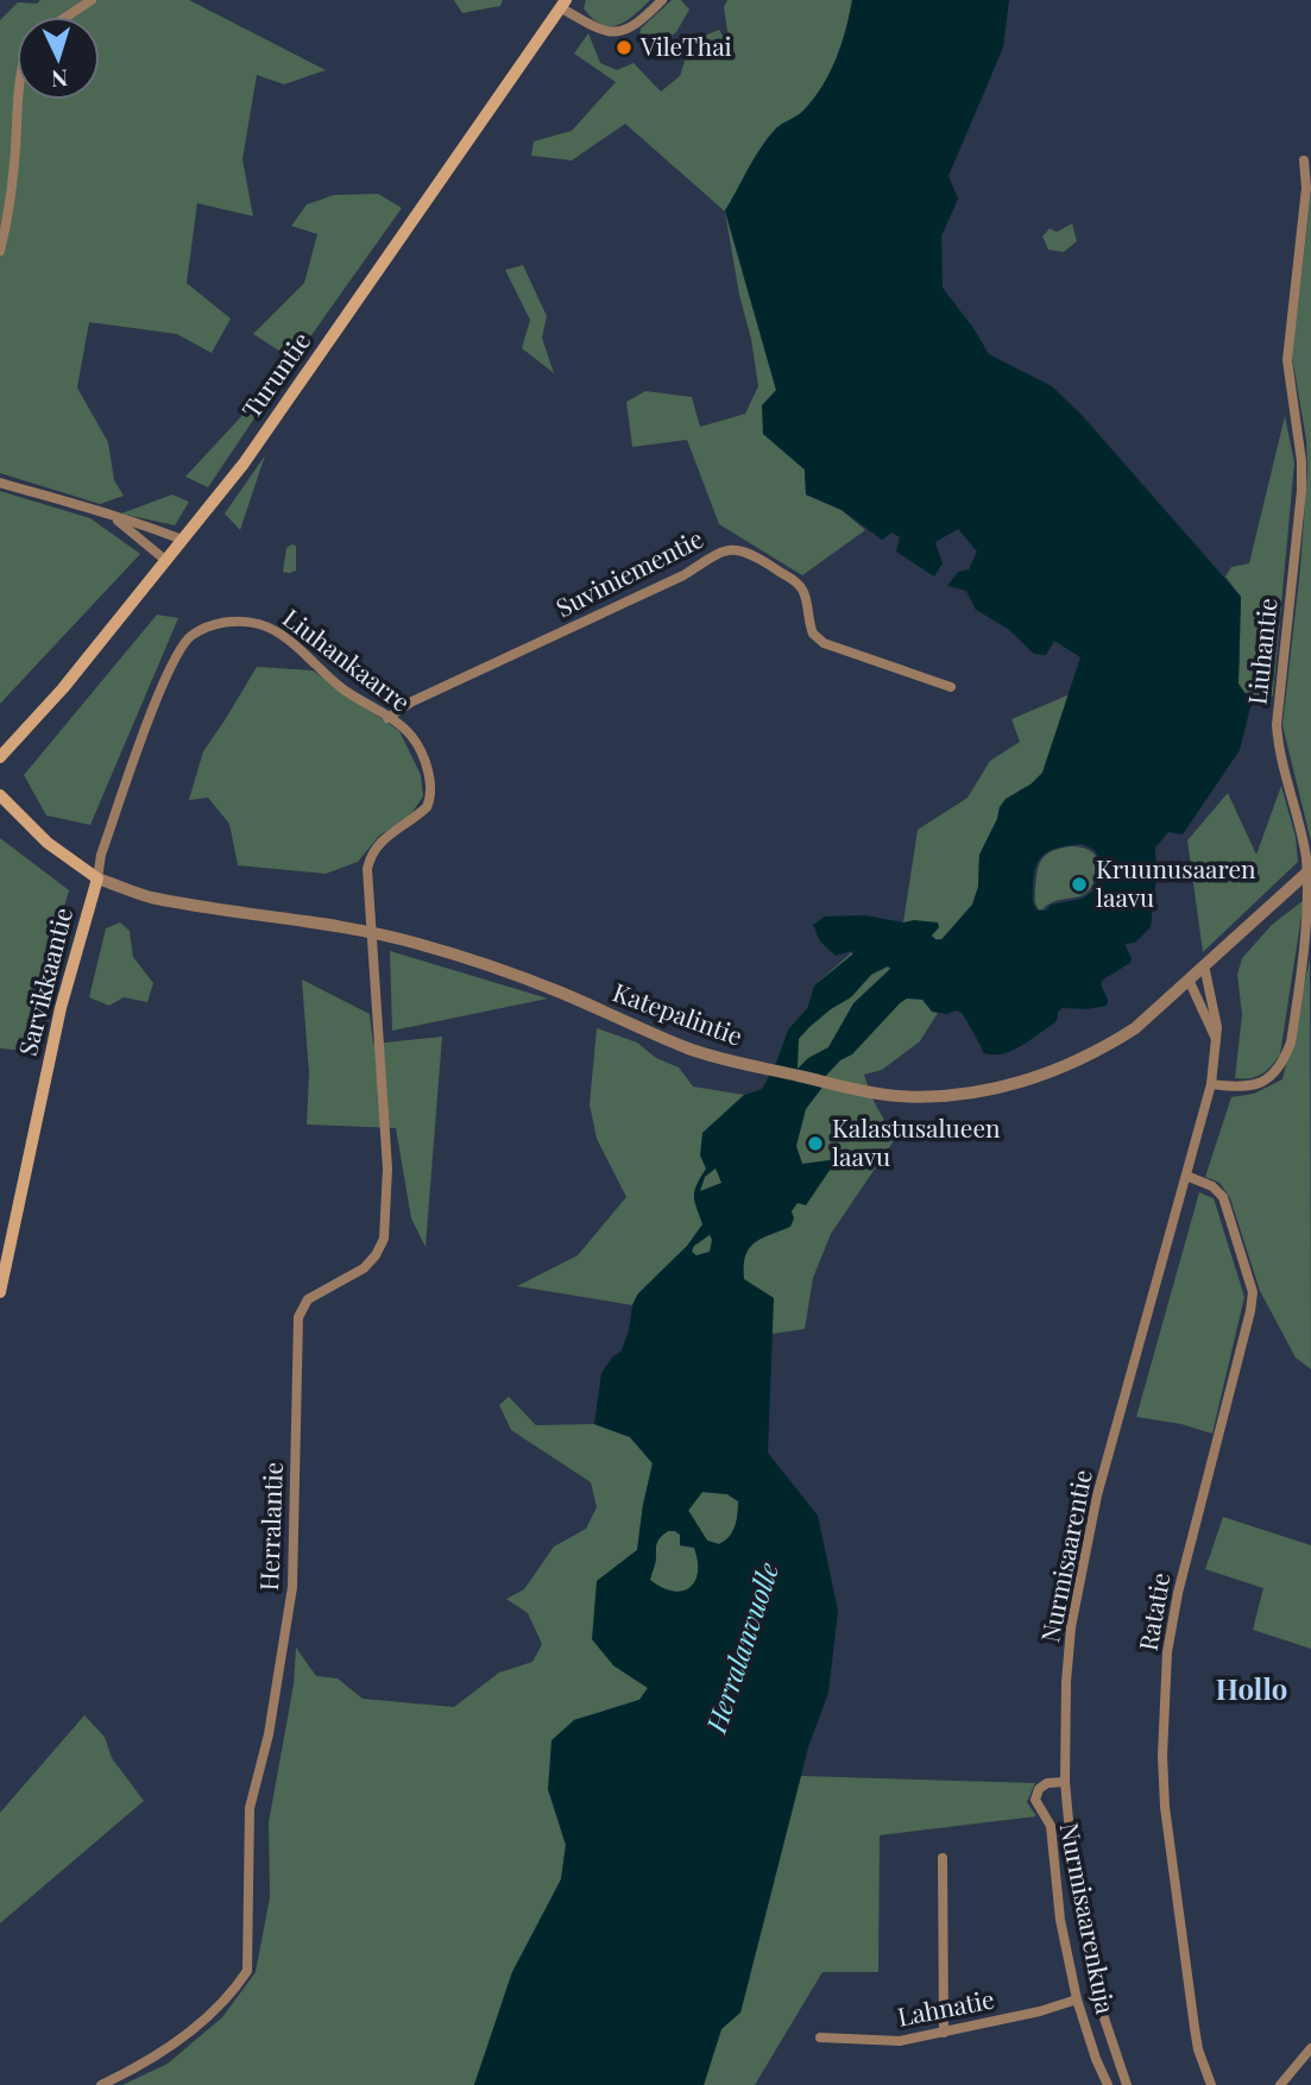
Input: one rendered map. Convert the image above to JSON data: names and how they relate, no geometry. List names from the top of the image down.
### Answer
{
  "streets": {
    "main road": ["Turuntie", "Sarvikkaantie", "Katepalintie"],
    "street": [
      "Suviniementie",
      "Liuhantie",
      "Liuhankaarre",
      "Herralantie",
      "Nurmisaarentie",
      "Ratatie",
      "Nurmisaarenkuja",
      "Lahnatie"
    ]
  },
  "crossings": [
    ["Suviniementie", "Liuhankaarre"],
    ["Liuhantie", "Nurmisaarentie"],
    ["Liuhankaarre", "Sarvikkaantie"],
    ["Liuhankaarre", "Katepalintie"],
    ["Liuhankaarre", "Herralantie"],
    ["Sarvikkaantie", "Katepalintie"],
    ["Katepalintie", "Herralantie"],
    ["Katepalintie", "Nurmisaarentie"],
    ["Nurmisaarentie", "Ratatie"],
    ["Nurmisaarentie", "Nurmisaarenkuja"],
    ["Nurmisaarenkuja", "Lahnatie"]
  ],
  "districts": ["Hollo"],
  "water": ["Herralanvuolle"],
  "places": ["VileThai", "Kruunusaaren laavu", "Kalastusalueen laavu"],
  "north": "bottom"
}
